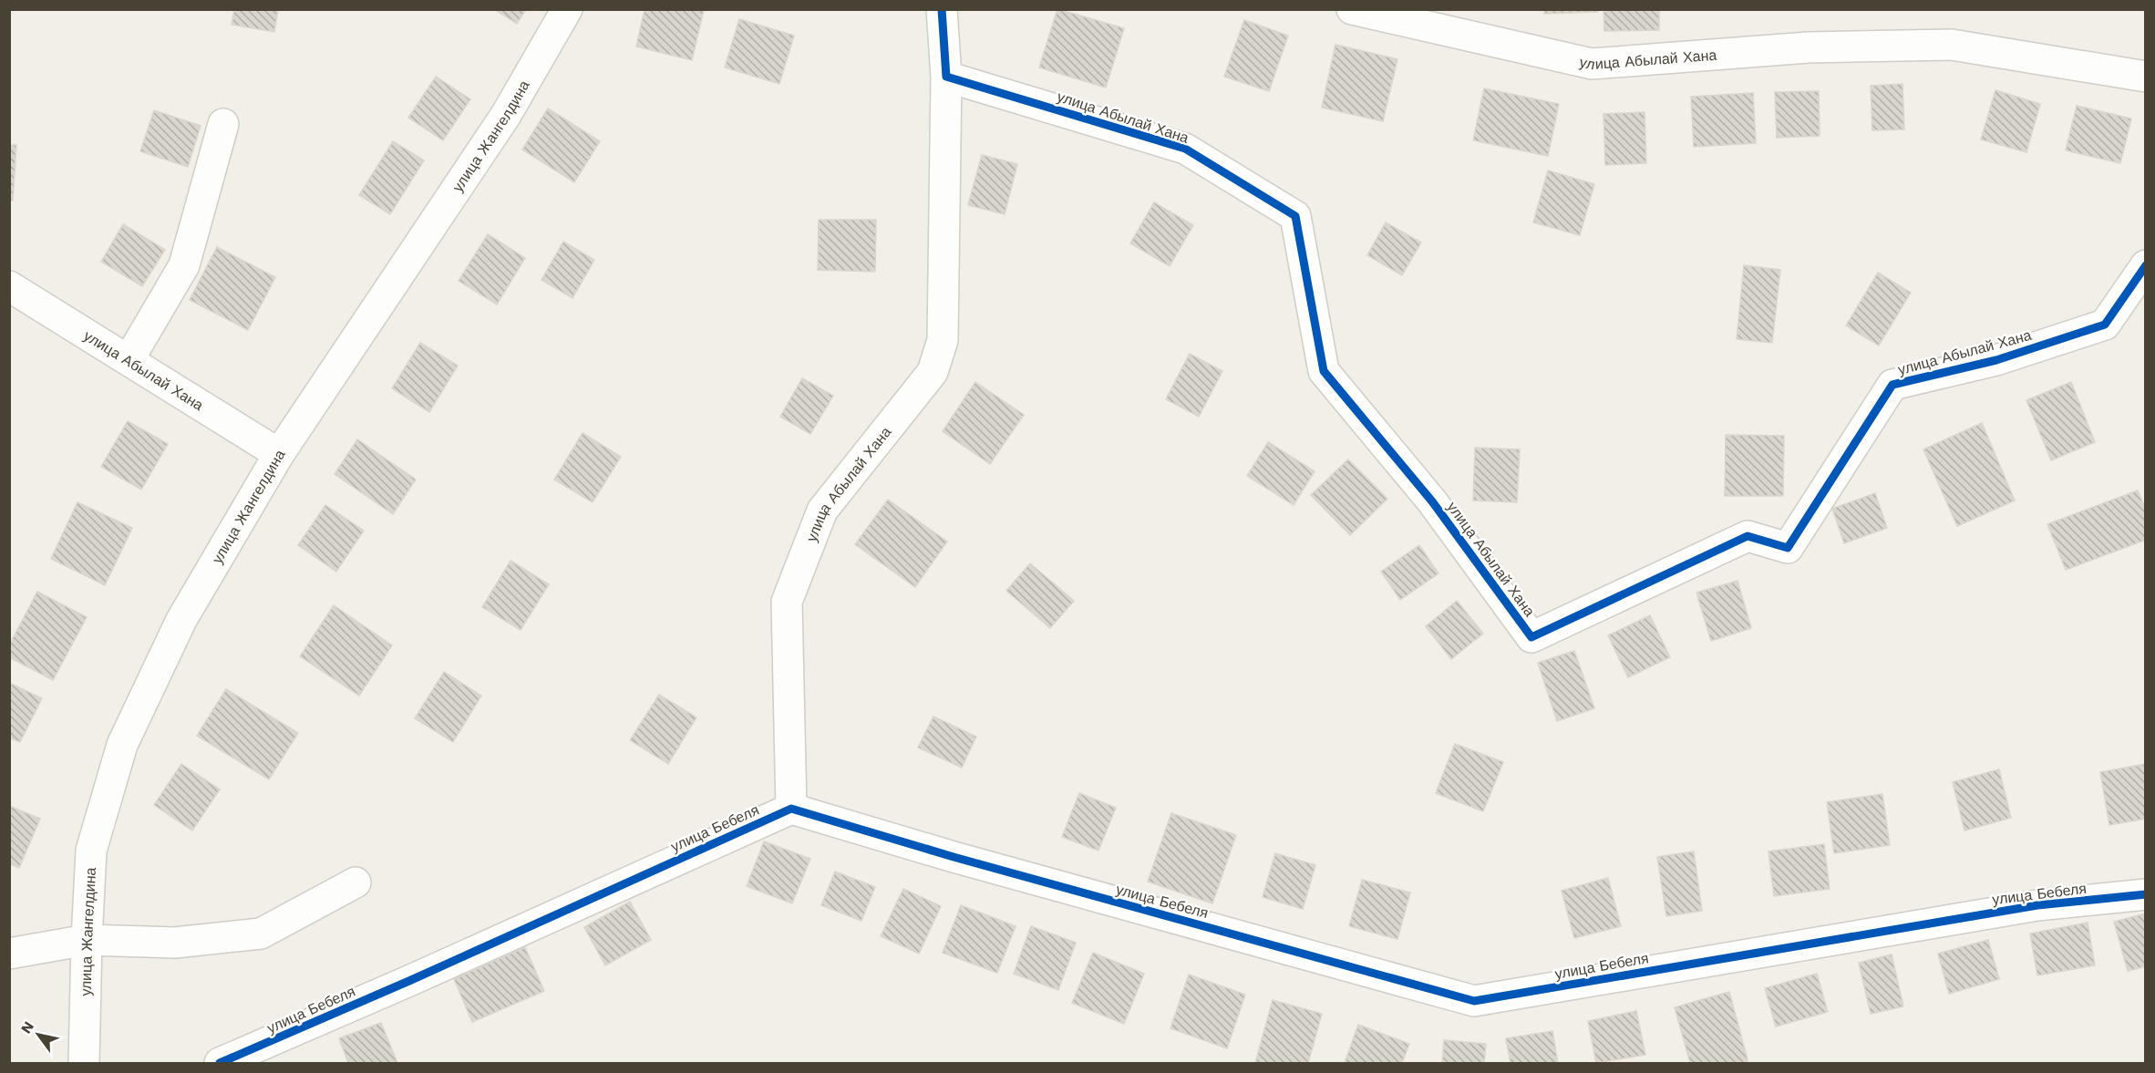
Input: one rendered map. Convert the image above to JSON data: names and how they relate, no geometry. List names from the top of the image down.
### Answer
{
  "streets": {
    "street": ["улица Абылай Хана", "улица Жангелдина", "улица Бебеля"]
  },
  "crossings": [
    ["улица Абылай Хана", "улица Жангелдина"],
    ["улица Абылай Хана", "улица Бебеля"]
  ],
  "north": "top left"
}
